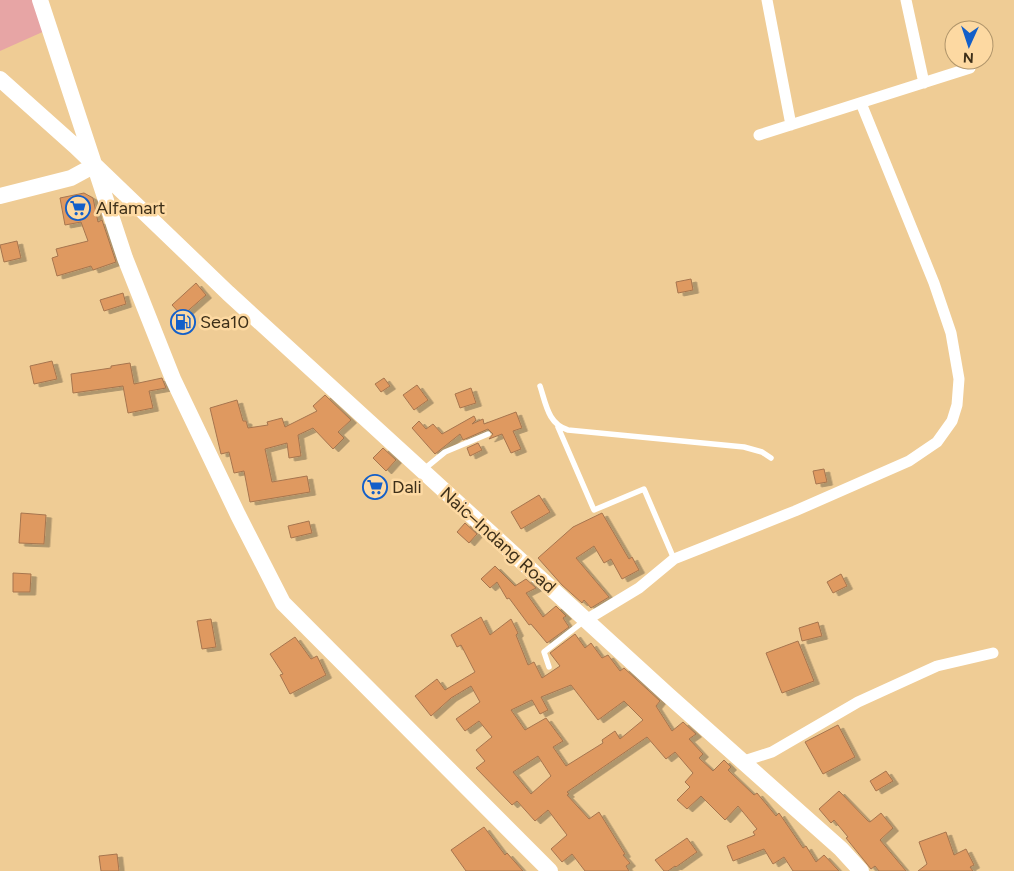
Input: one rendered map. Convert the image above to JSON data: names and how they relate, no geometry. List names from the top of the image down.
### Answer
{
  "streets": {
    "main road": ["Naic–Indang Road"]
  },
  "places": {
    "supermarket": ["Alfamart", "Dali"],
    "fuel station": ["Sea10"]
  },
  "north": "bottom"
}
